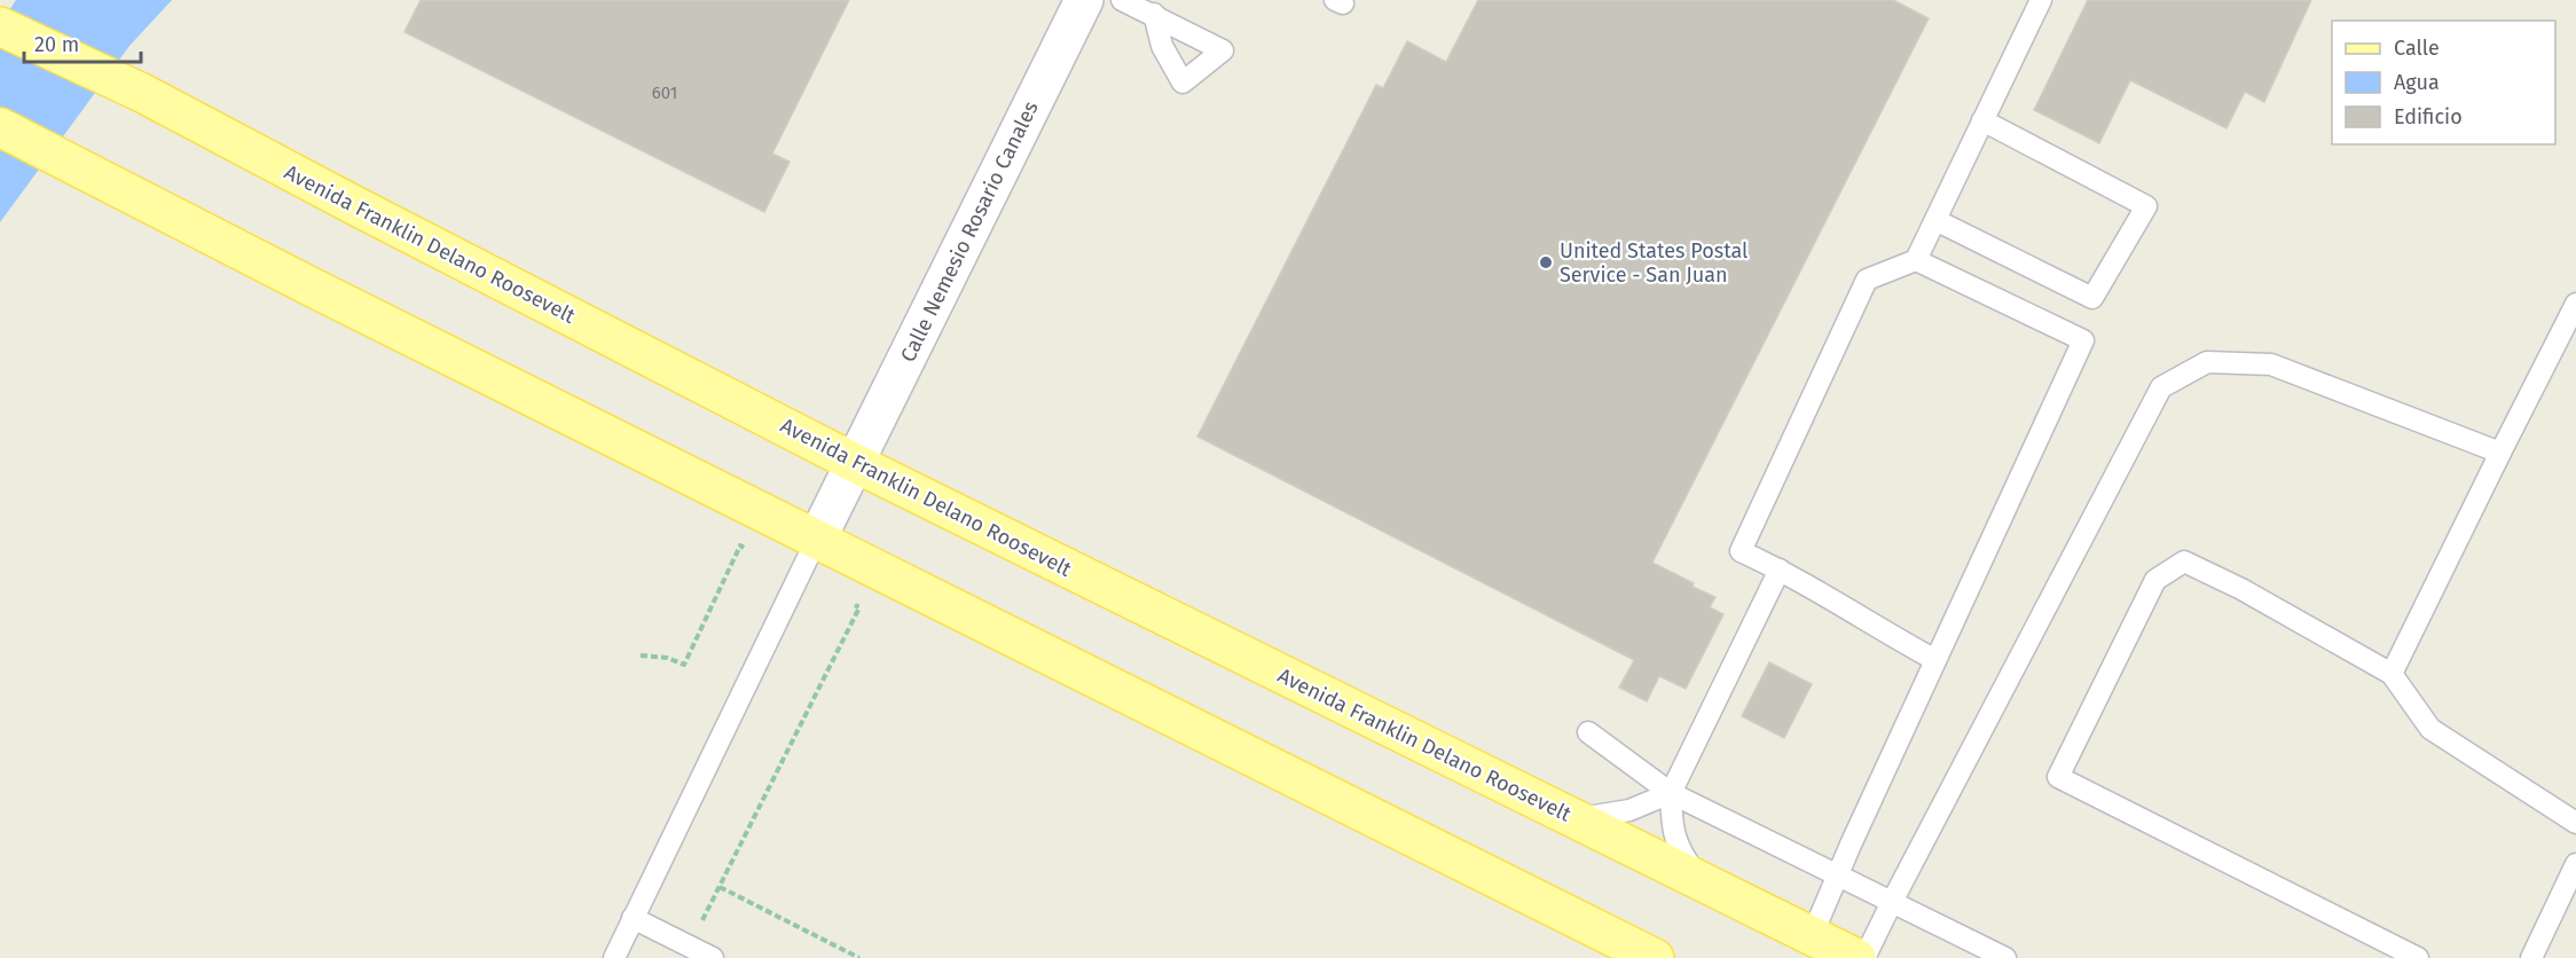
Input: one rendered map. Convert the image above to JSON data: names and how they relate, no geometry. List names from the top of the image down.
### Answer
{
  "streets": {
    "main road": ["Avenida Franklin Delano Roosevelt"],
    "street": ["Calle Nemesio Rosario Canales"]
  },
  "crossings": [
    ["Calle Nemesio Rosario Canales", "Avenida Franklin Delano Roosevelt"]
  ],
  "places": ["United States Postal Service - San Juan"],
  "house_numbers": ["601"],
  "legend": ["Calle", "Agua", "Edificio"],
  "scale_bar": "20 m"
}
